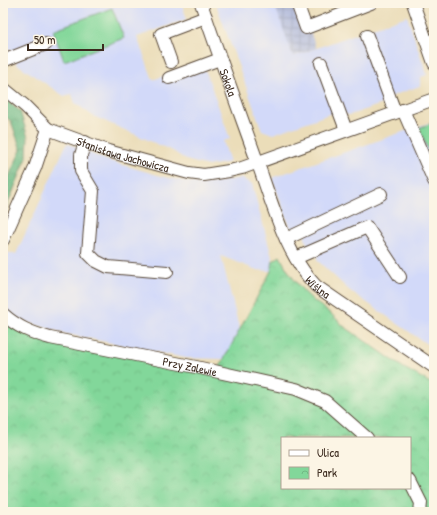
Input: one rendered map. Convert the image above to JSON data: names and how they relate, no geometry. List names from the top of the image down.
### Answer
{
  "streets": {
    "street": [
      "Sokola",
      "Stanisława Jachowicza",
      "Wiślna",
      "Przy Zalewie"
    ]
  },
  "crossings": [
    ["Sokola", "Stanisława Jachowicza"],
    ["Sokola", "Wiślna"],
    ["Stanisława Jachowicza", "Wiślna"]
  ],
  "legend": ["Ulica", "Park"],
  "scale_bar": "50 m"
}
